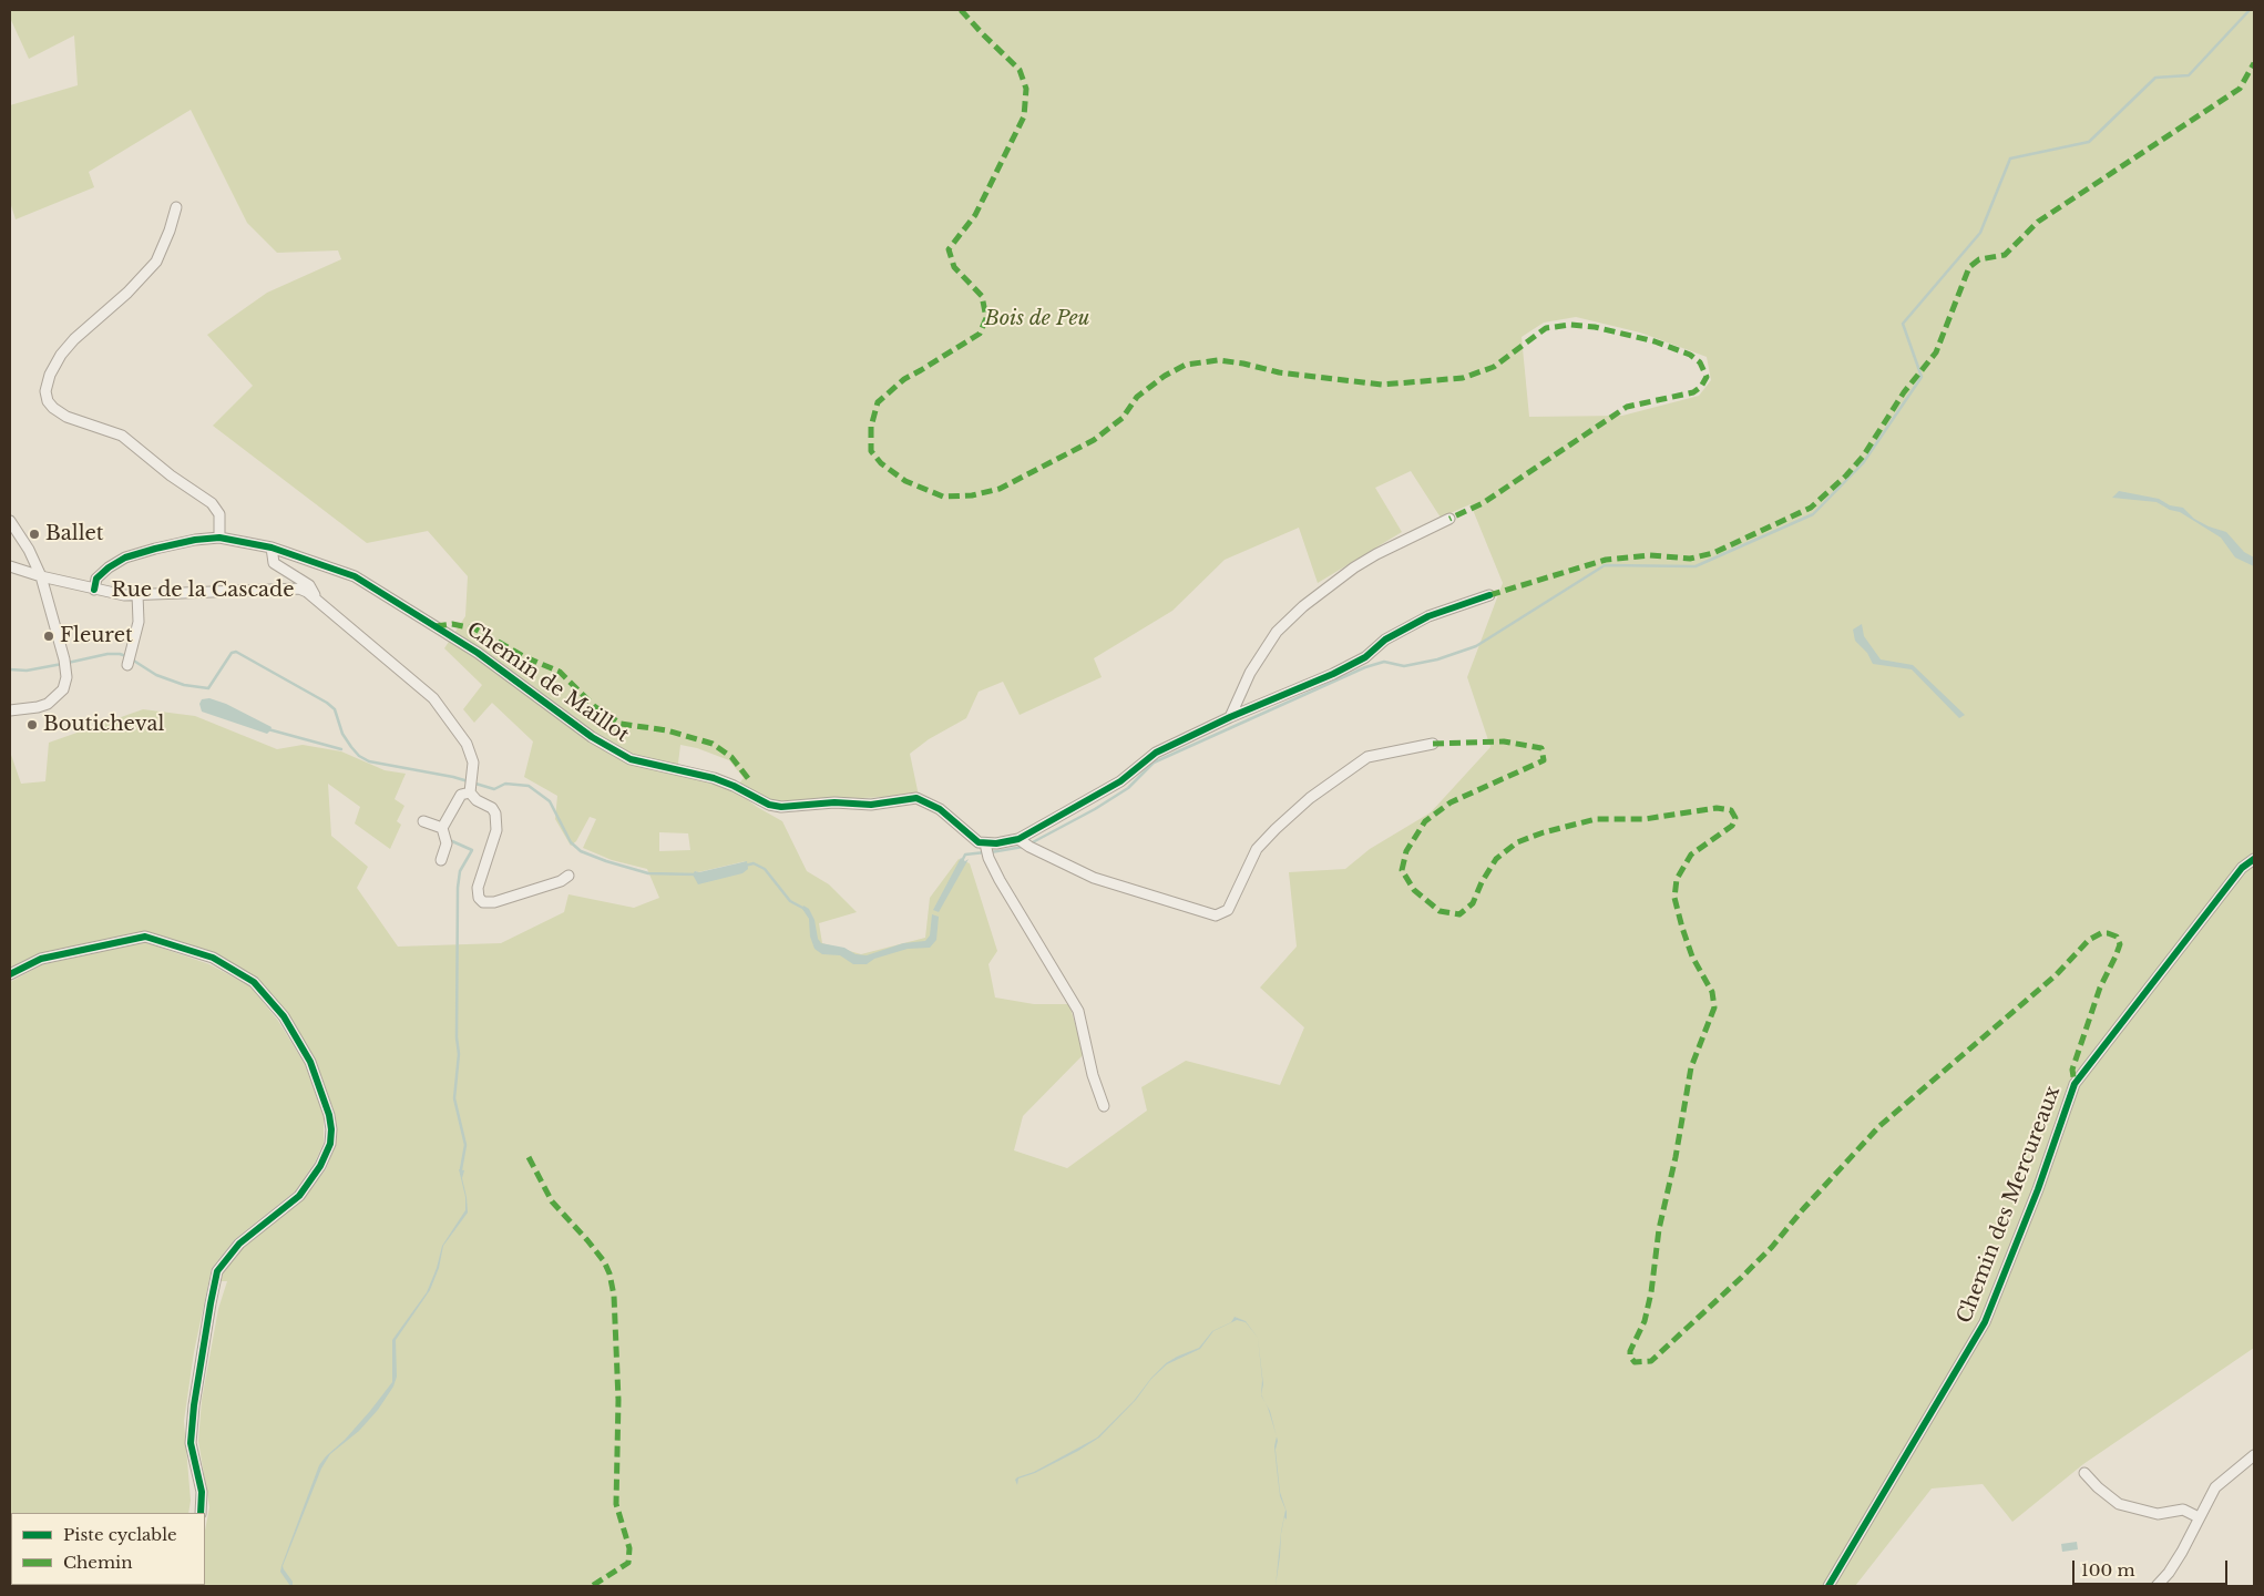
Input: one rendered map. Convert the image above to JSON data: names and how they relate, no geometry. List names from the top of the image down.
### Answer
{
  "streets": {
    "street": ["Rue de la Cascade", "Chemin de Maillot", "Chemin des Mercureaux"]
  },
  "crossings": [
    ["Rue de la Cascade", "Chemin de Maillot"]
  ],
  "parks": ["Bois de Peu"],
  "places": ["Ballet", "Fleuret", "Bouticheval"],
  "legend": ["Piste cyclable", "Chemin"],
  "scale_bar": "100 m"
}
